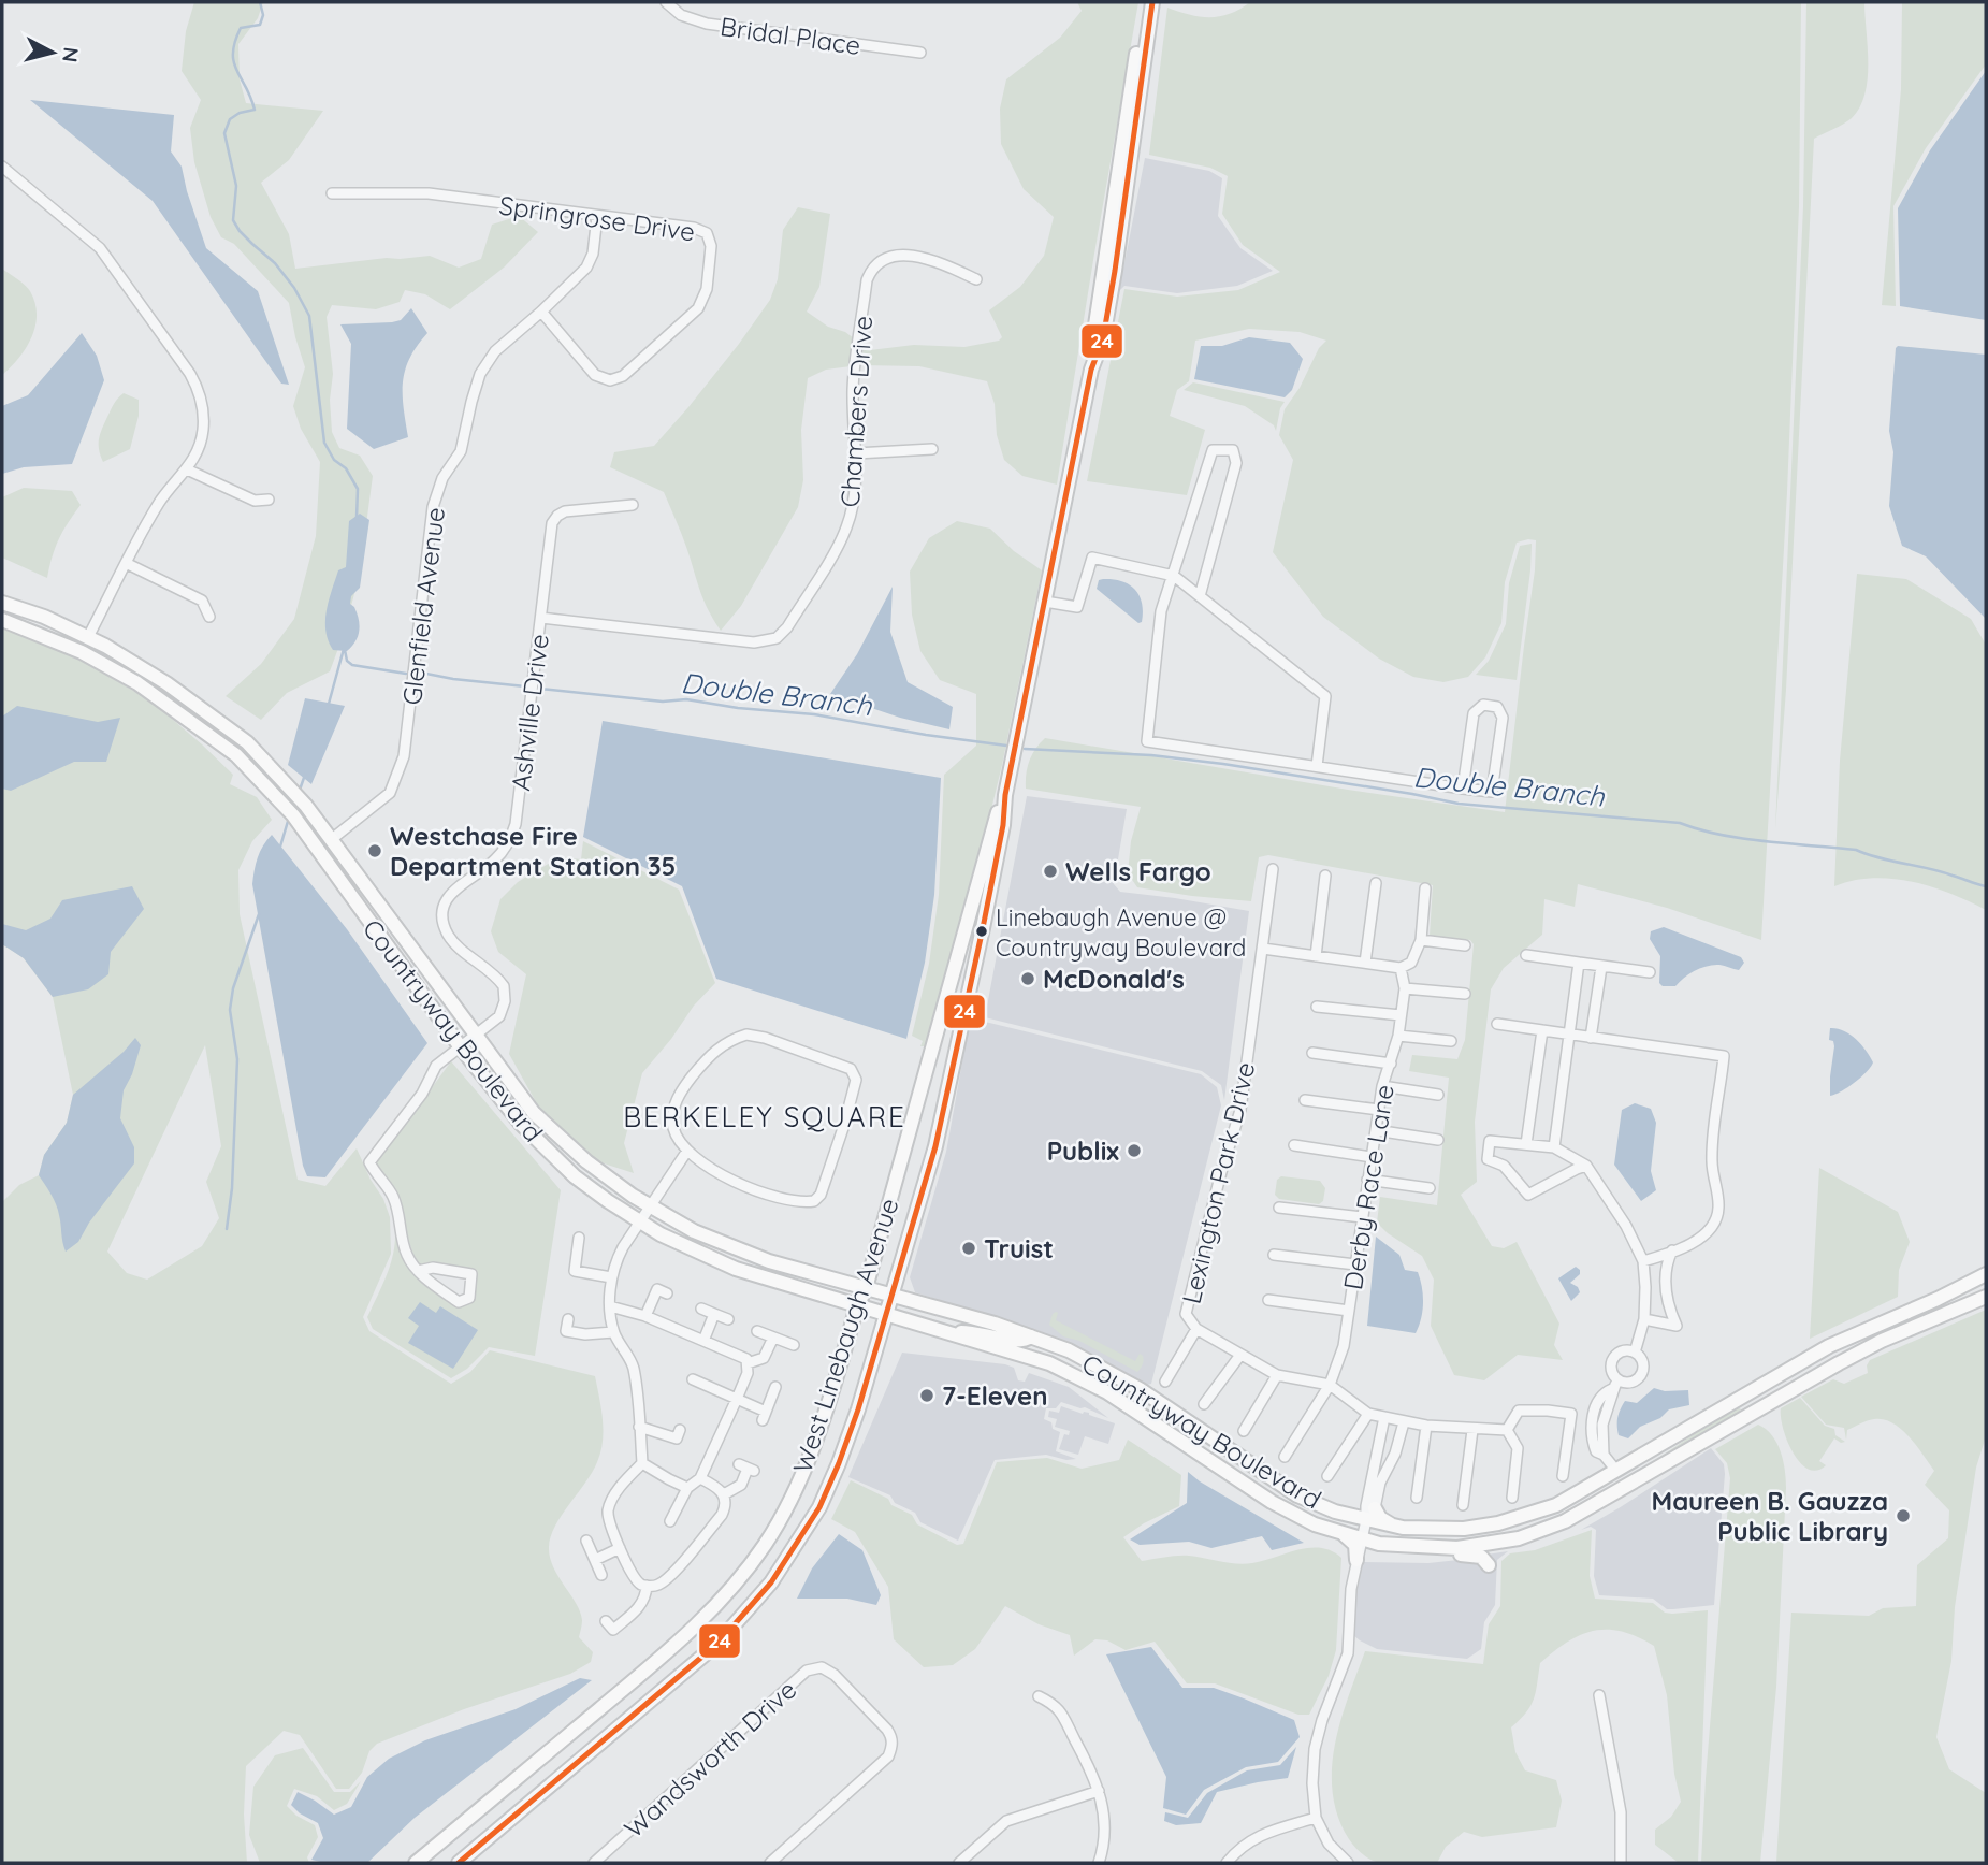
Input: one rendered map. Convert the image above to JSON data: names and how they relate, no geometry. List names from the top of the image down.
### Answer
{
  "streets": {
    "street": [
      "Bridal Place",
      "Springrose Drive",
      "Chambers Drive",
      "Glenfield Avenue",
      "Ashville Drive",
      "Countryway Boulevard",
      "Lexington Park Drive",
      "Derby Race Lane",
      "West Linebaugh Avenue",
      "Wandsworth Drive"
    ]
  },
  "crossings": [
    ["Springrose Drive", "Glenfield Avenue"],
    ["Chambers Drive", "Ashville Drive"],
    ["Glenfield Avenue", "Countryway Boulevard"],
    ["Ashville Drive", "Countryway Boulevard"],
    ["Countryway Boulevard", "West Linebaugh Avenue"],
    ["Lexington Park Drive", "Derby Race Lane"]
  ],
  "districts": ["BERKELEY SQUARE"],
  "water": ["Double Branch"],
  "places": [
    "Westchase Fire Department Station 35",
    "Wells Fargo",
    "Linebaugh Avenue @ Countryway Boulevard",
    "McDonald's",
    "Publix",
    "Truist",
    "7-Eleven",
    "Maureen B. Gauzza Public Library"
  ],
  "lines": ["transit line 24"],
  "north": "right"
}
